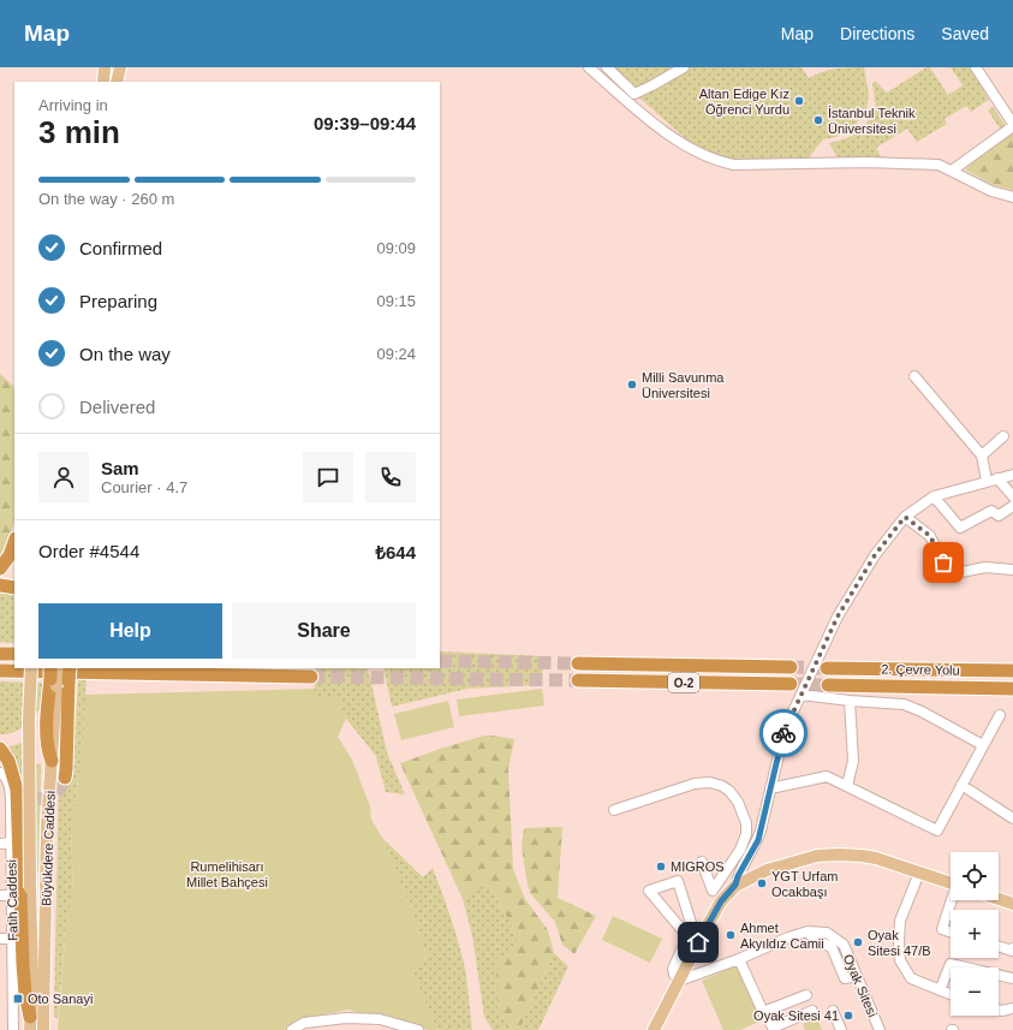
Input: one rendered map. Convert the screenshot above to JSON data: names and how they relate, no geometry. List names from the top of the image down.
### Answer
{
  "streets": {
    "highway": ["2. Çevre Yolu", "O-2"],
    "main road": ["Büyükdere Caddesi"],
    "street": ["Fatih Caddesi", "Oyak Sitesi"]
  },
  "parks": ["Rumelihisarı Millet Bahçesi"],
  "places": {
    "other": [
      "Altan Edige Kız Öğrenci Yurdu",
      "İstanbul Teknik Üniversitesi",
      "Milli Savunma Üniversitesi",
      "MIGROS",
      "YGT Urfam Ocakbaşı",
      "Ahmet Akyıldız Camii",
      "Oyak Sitesi 47/B",
      "Oyak Sitesi 41"
    ],
    "transit": ["Oto Sanayi"]
  },
  "page": {
    "header": "Map",
    "nav": ["Map", "Directions", "Saved"],
    "heading": ["3 min", "Arriving in", "09:39–09:44"],
    "panel": [
      "Sam",
      "Courier · 4.7",
      "Order #4544",
      "₺644"
    ],
    "bar": "On the way · 260 m",
    "list": [
      ["Confirmed", "09:09"],
      ["Preparing", "09:15"],
      ["On the way", "09:24"],
      "Delivered"
    ],
    "buttons": ["Help", "Share"],
    "map_buttons": ["+", "−"]
  }
}
